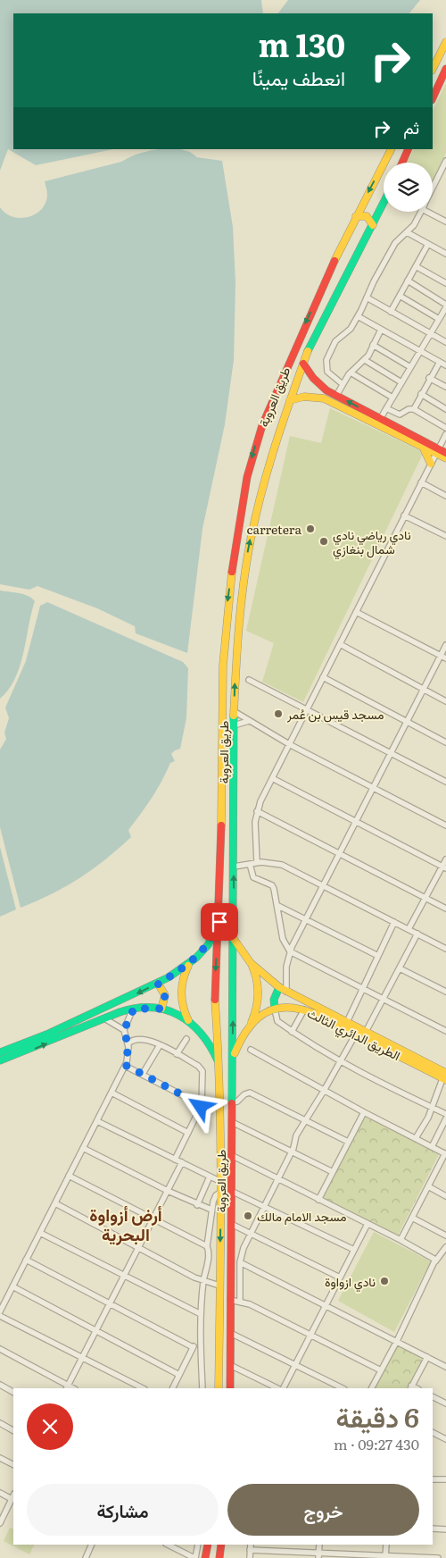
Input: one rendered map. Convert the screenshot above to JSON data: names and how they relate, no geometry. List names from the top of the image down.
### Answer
{
  "streets": {
    "main road": ["طريق العروبة", "الطريق الدائري الثالث"]
  },
  "crossings": [
    ["طريق العروبة", "الطريق الدائري الثالث"]
  ],
  "districts": ["أرض أزواوة البحرية"],
  "places": [
    "carretera",
    "نادي رياضي نادي شمال بنغازي",
    "مسجد قيس بن عُمر",
    "مسجد الامام مالك",
    "نادي ازواوة"
  ],
  "page": {
    "turn": ["130 m", "انعطف يمينًا"],
    "then": "ثم",
    "heading": ["6 دقيقة", "430 m · 09:27"],
    "buttons": ["خروج", "مشاركة"]
  }
}
